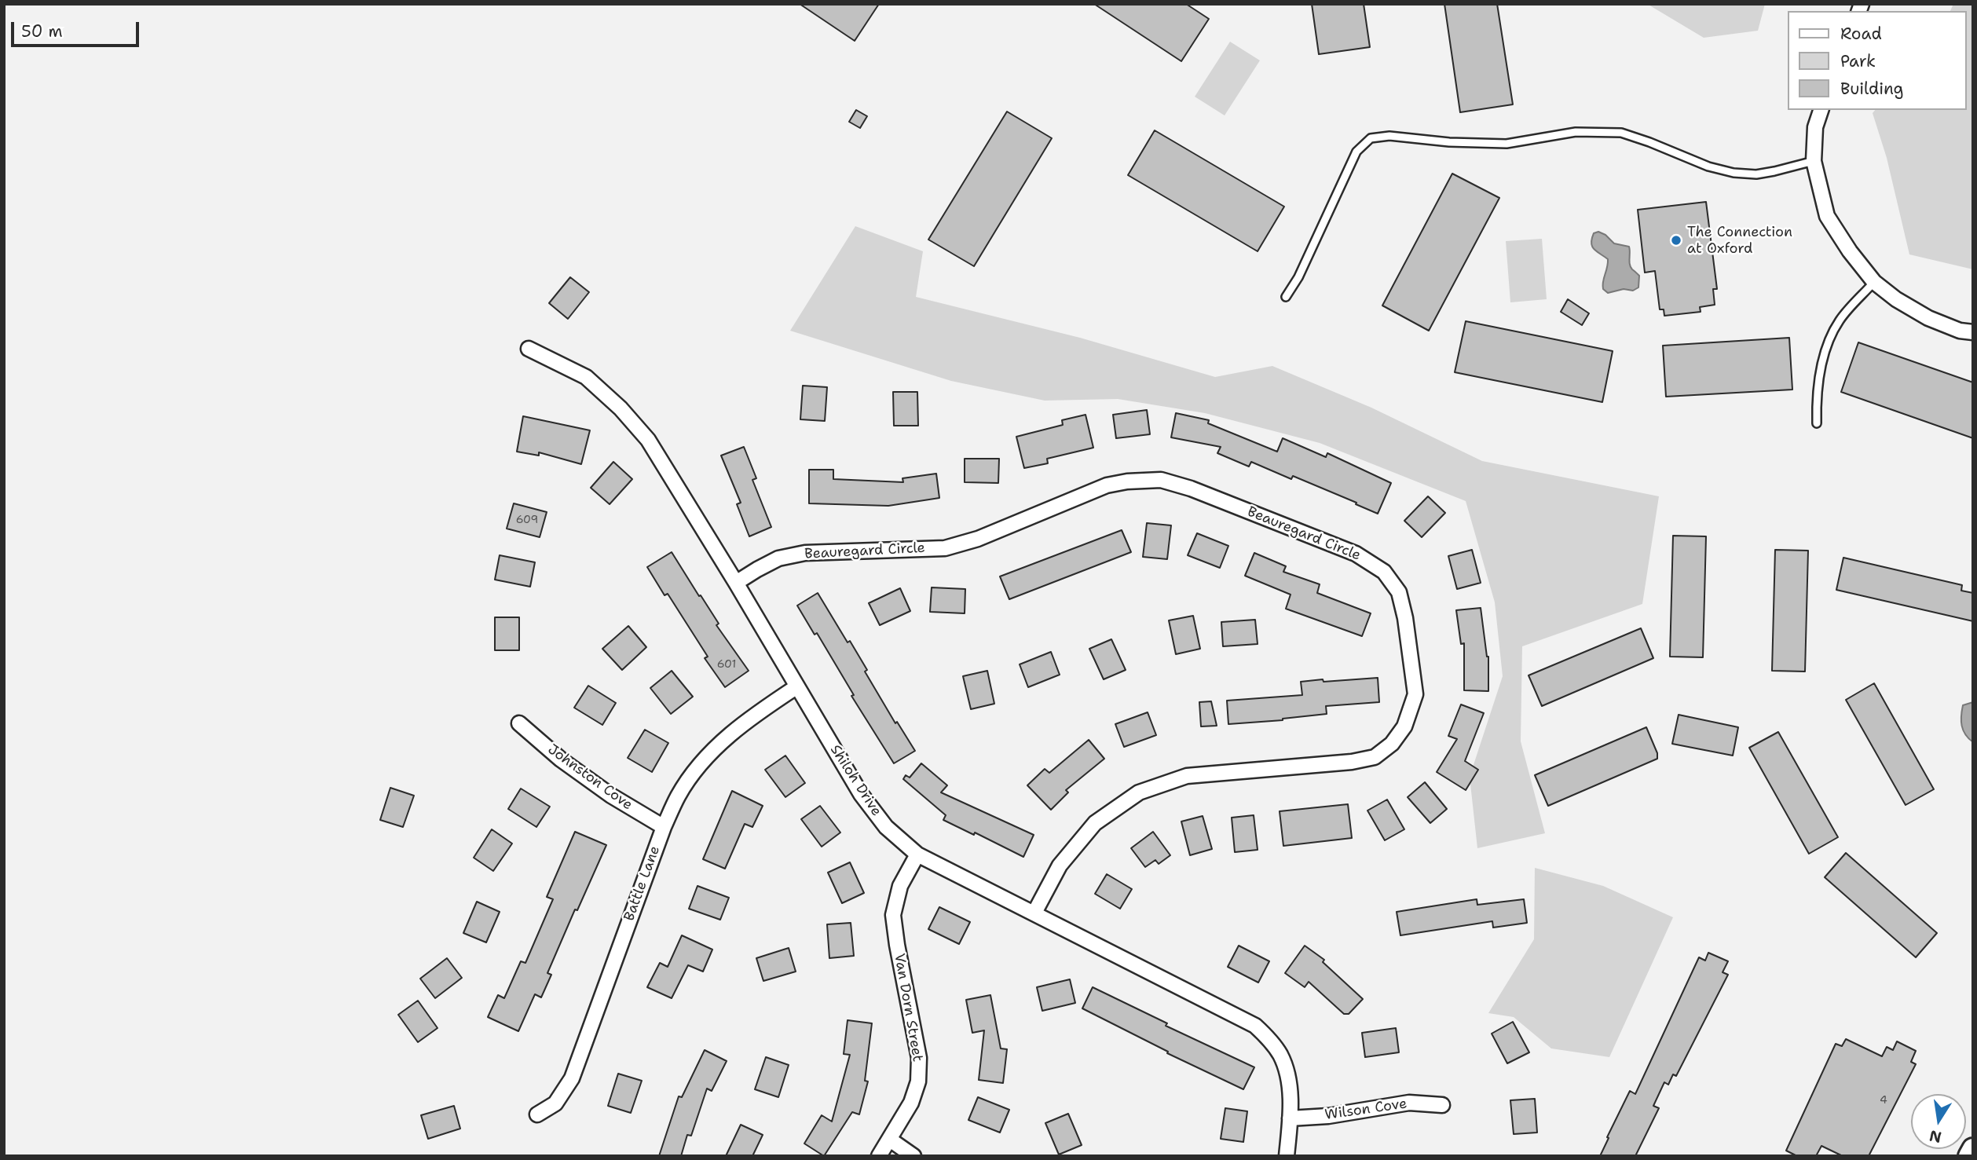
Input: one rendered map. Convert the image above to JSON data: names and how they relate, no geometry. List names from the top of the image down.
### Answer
{
  "streets": {
    "street": [
      "Beauregard Circle",
      "Johnston Cove",
      "Shiloh Drive",
      "Battle Lane",
      "Van Dorn Street",
      "Wilson Cove"
    ]
  },
  "crossings": [
    ["Beauregard Circle", "Shiloh Drive"],
    ["Johnston Cove", "Battle Lane"],
    ["Shiloh Drive", "Battle Lane"],
    ["Shiloh Drive", "Van Dorn Street"],
    ["Shiloh Drive", "Wilson Cove"]
  ],
  "places": ["The Connection at Oxford"],
  "house_numbers": ["609", "601", "4"],
  "legend": ["Road", "Park", "Building"],
  "scale_bar": "50 m",
  "north": "bottom"
}
